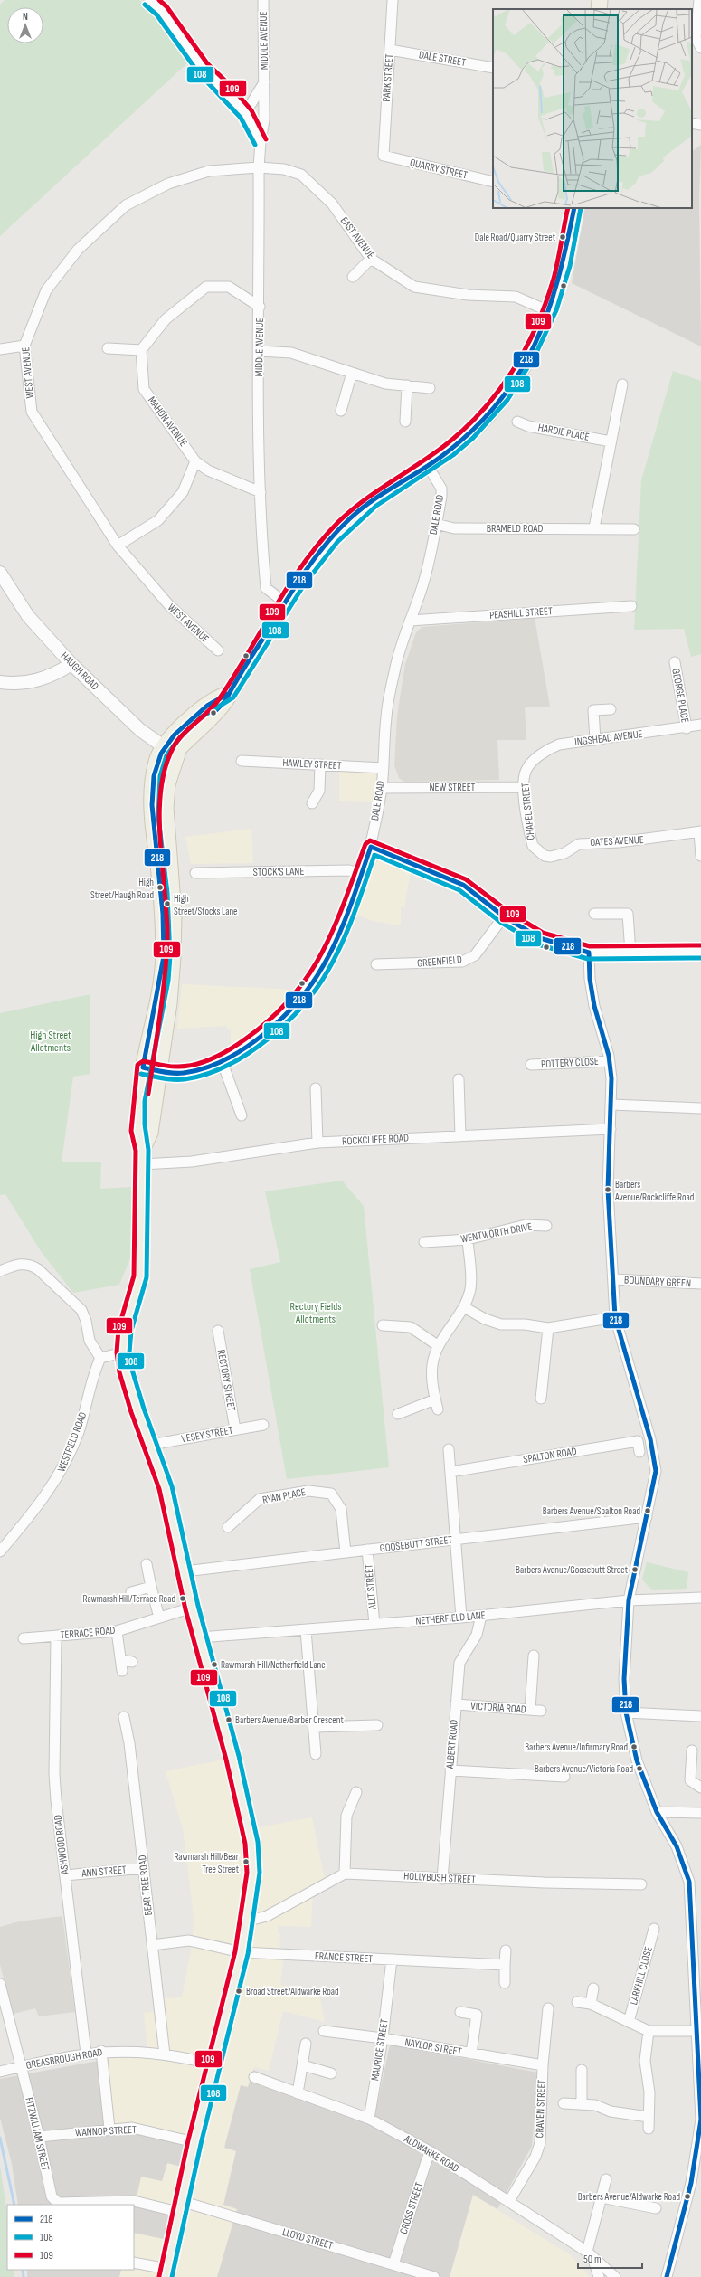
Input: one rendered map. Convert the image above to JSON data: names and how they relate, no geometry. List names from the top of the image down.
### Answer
{
  "streets": {
    "street": [
      "MIDDLE AVENUE",
      "DALE STREET",
      "PARK STREET",
      "QUARRY STREET",
      "EAST AVENUE",
      "WEST AVENUE",
      "MAHON AVENUE",
      "HARDIE PLACE",
      "DALE ROAD",
      "BRAMELD ROAD",
      "PEASHILL STREET",
      "HAUGH ROAD",
      "GEORGE PLACE",
      "INGSHEAD AVENUE",
      "HAWLEY STREET",
      "NEW STREET",
      "CHAPEL STREET",
      "OATES AVENUE",
      "STOCK'S LANE",
      "GREENFIELD",
      "POTTERY CLOSE",
      "ROCKCLIFFE ROAD",
      "WENTWORTH DRIVE",
      "BOUNDARY GREEN",
      "RECTORY STREET",
      "VESEY STREET",
      "WESTFIELD ROAD",
      "SPALTON ROAD",
      "RYAN PLACE",
      "GOOSEBUTT STREET",
      "ALLT STREET",
      "NETHERFIELD LANE",
      "TERRACE ROAD",
      "VICTORIA ROAD",
      "ALBERT ROAD",
      "ASHWOOD ROAD",
      "ANN STREET",
      "HOLLYBUSH STREET",
      "BEAR TREE ROAD",
      "FRANCE STREET",
      "LARKHILL CLOSE",
      "NAYLOR STREET",
      "MAURICE STREET",
      "GREASBROUGH ROAD",
      "CRAVEN STREET",
      "WANNOP STREET",
      "FITZWILLIAM STREET",
      "ALDWARKE ROAD",
      "CROSS STREET",
      "LLOYD STREET"
    ]
  },
  "crossings": [
    ["MIDDLE AVENUE", "EAST AVENUE"],
    ["MIDDLE AVENUE", "WEST AVENUE"],
    ["MIDDLE AVENUE", "MAHON AVENUE"],
    ["DALE STREET", "PARK STREET"],
    ["PARK STREET", "QUARRY STREET"],
    ["EAST AVENUE", "WEST AVENUE"],
    ["DALE ROAD", "BRAMELD ROAD"],
    ["DALE ROAD", "PEASHILL STREET"],
    ["DALE ROAD", "HAWLEY STREET"],
    ["DALE ROAD", "NEW STREET"],
    ["DALE ROAD", "STOCK'S LANE"],
    ["GEORGE PLACE", "INGSHEAD AVENUE"],
    ["INGSHEAD AVENUE", "CHAPEL STREET"],
    ["NEW STREET", "CHAPEL STREET"],
    ["CHAPEL STREET", "OATES AVENUE"],
    ["RECTORY STREET", "VESEY STREET"],
    ["RYAN PLACE", "GOOSEBUTT STREET"],
    ["GOOSEBUTT STREET", "ALLT STREET"],
    ["ALLT STREET", "NETHERFIELD LANE"],
    ["NETHERFIELD LANE", "ALBERT ROAD"],
    ["TERRACE ROAD", "ASHWOOD ROAD"],
    ["VICTORIA ROAD", "ALBERT ROAD"],
    ["ALBERT ROAD", "HOLLYBUSH STREET"],
    ["ASHWOOD ROAD", "ANN STREET"],
    ["ASHWOOD ROAD", "GREASBROUGH ROAD"],
    ["ANN STREET", "BEAR TREE ROAD"],
    ["BEAR TREE ROAD", "FRANCE STREET"],
    ["BEAR TREE ROAD", "GREASBROUGH ROAD"],
    ["FRANCE STREET", "MAURICE STREET"],
    ["NAYLOR STREET", "MAURICE STREET"],
    ["NAYLOR STREET", "CRAVEN STREET"],
    ["MAURICE STREET", "ALDWARKE ROAD"],
    ["GREASBROUGH ROAD", "FITZWILLIAM STREET"],
    ["CRAVEN STREET", "ALDWARKE ROAD"],
    ["WANNOP STREET", "FITZWILLIAM STREET"],
    ["FITZWILLIAM STREET", "LLOYD STREET"],
    ["ALDWARKE ROAD", "CROSS STREET"],
    ["CROSS STREET", "LLOYD STREET"]
  ],
  "parks": ["High Street Allotments", "Rectory Fields Allotments"],
  "places": [
    "Dale Road/Quarry Street",
    "High Street/Haugh Road",
    "High Street/Stocks Lane",
    "Barbers Avenue/Rockcliffe Road",
    "Barbers Avenue/Spalton Road",
    "Barbers Avenue/Goosebutt Street",
    "Rawmarsh Hill/Terrace Road",
    "Rawmarsh Hill/Netherfield Lane",
    "Barbers Avenue/Barber Crescent",
    "Barbers Avenue/Infirmary Road",
    "Barbers Avenue/Victoria Road",
    "Rawmarsh Hill/Bear Tree Street",
    "Broad Street/Aldwarke Road",
    "Barbers Avenue/Aldwarke Road"
  ],
  "lines": ["transit line 109", "transit line 108", "transit line 218"],
  "legend": ["218", "108", "109"],
  "scale_bar": "50 m",
  "north": "top"
}
